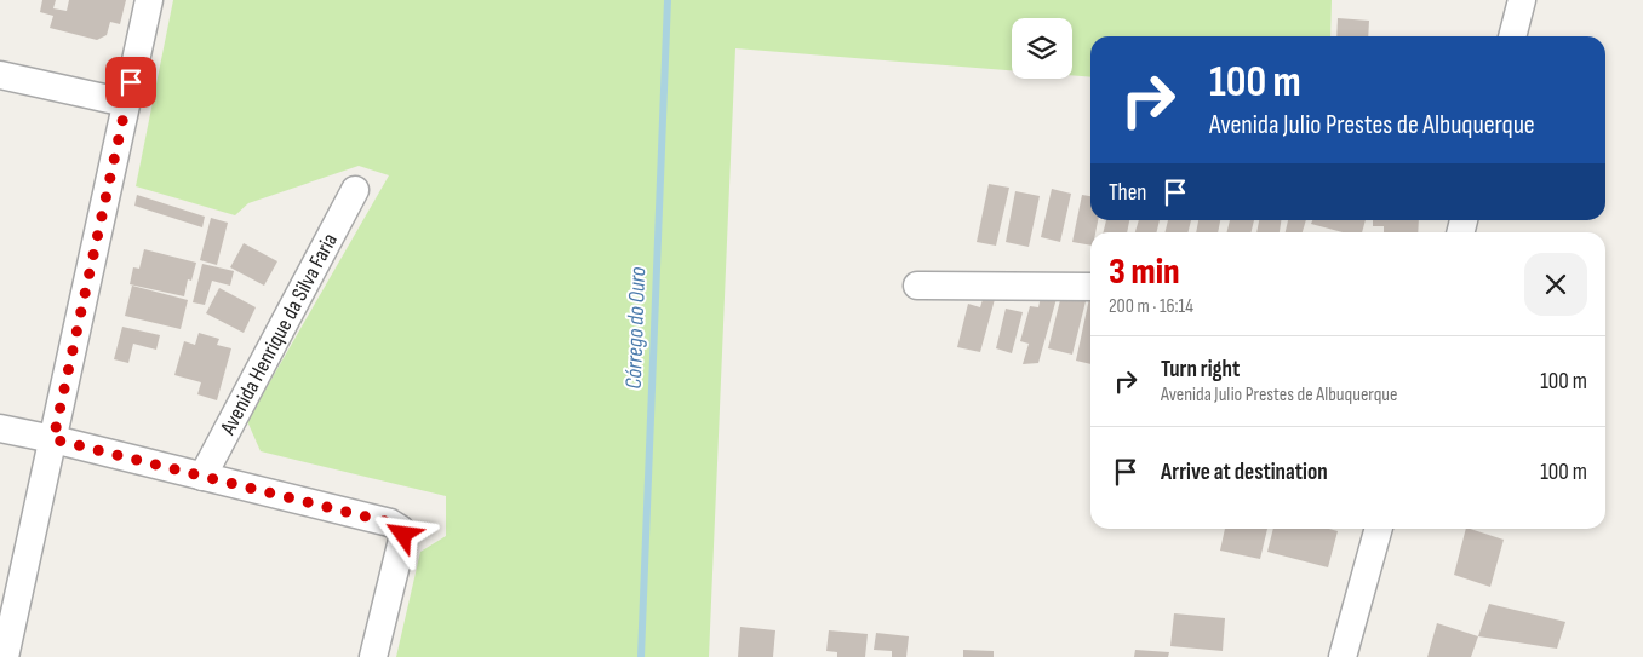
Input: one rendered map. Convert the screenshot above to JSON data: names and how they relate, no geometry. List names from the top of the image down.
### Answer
{
  "streets": {
    "street": ["Avenida Henrique da Silva Faria"]
  },
  "water": ["Córrego do Ouro"],
  "page": {
    "turn": ["100 m", "Avenida Julio Prestes de Albuquerque"],
    "then": "Then",
    "heading": ["3 min", "200 m · 16:14"],
    "list": [
      {
        "name": "Turn right",
        "note": "Avenida Julio Prestes de Albuquerque",
        "value": "100 m"
      },
      {
        "name": "Arrive at destination",
        "value": "100 m"
      }
    ]
  }
}
